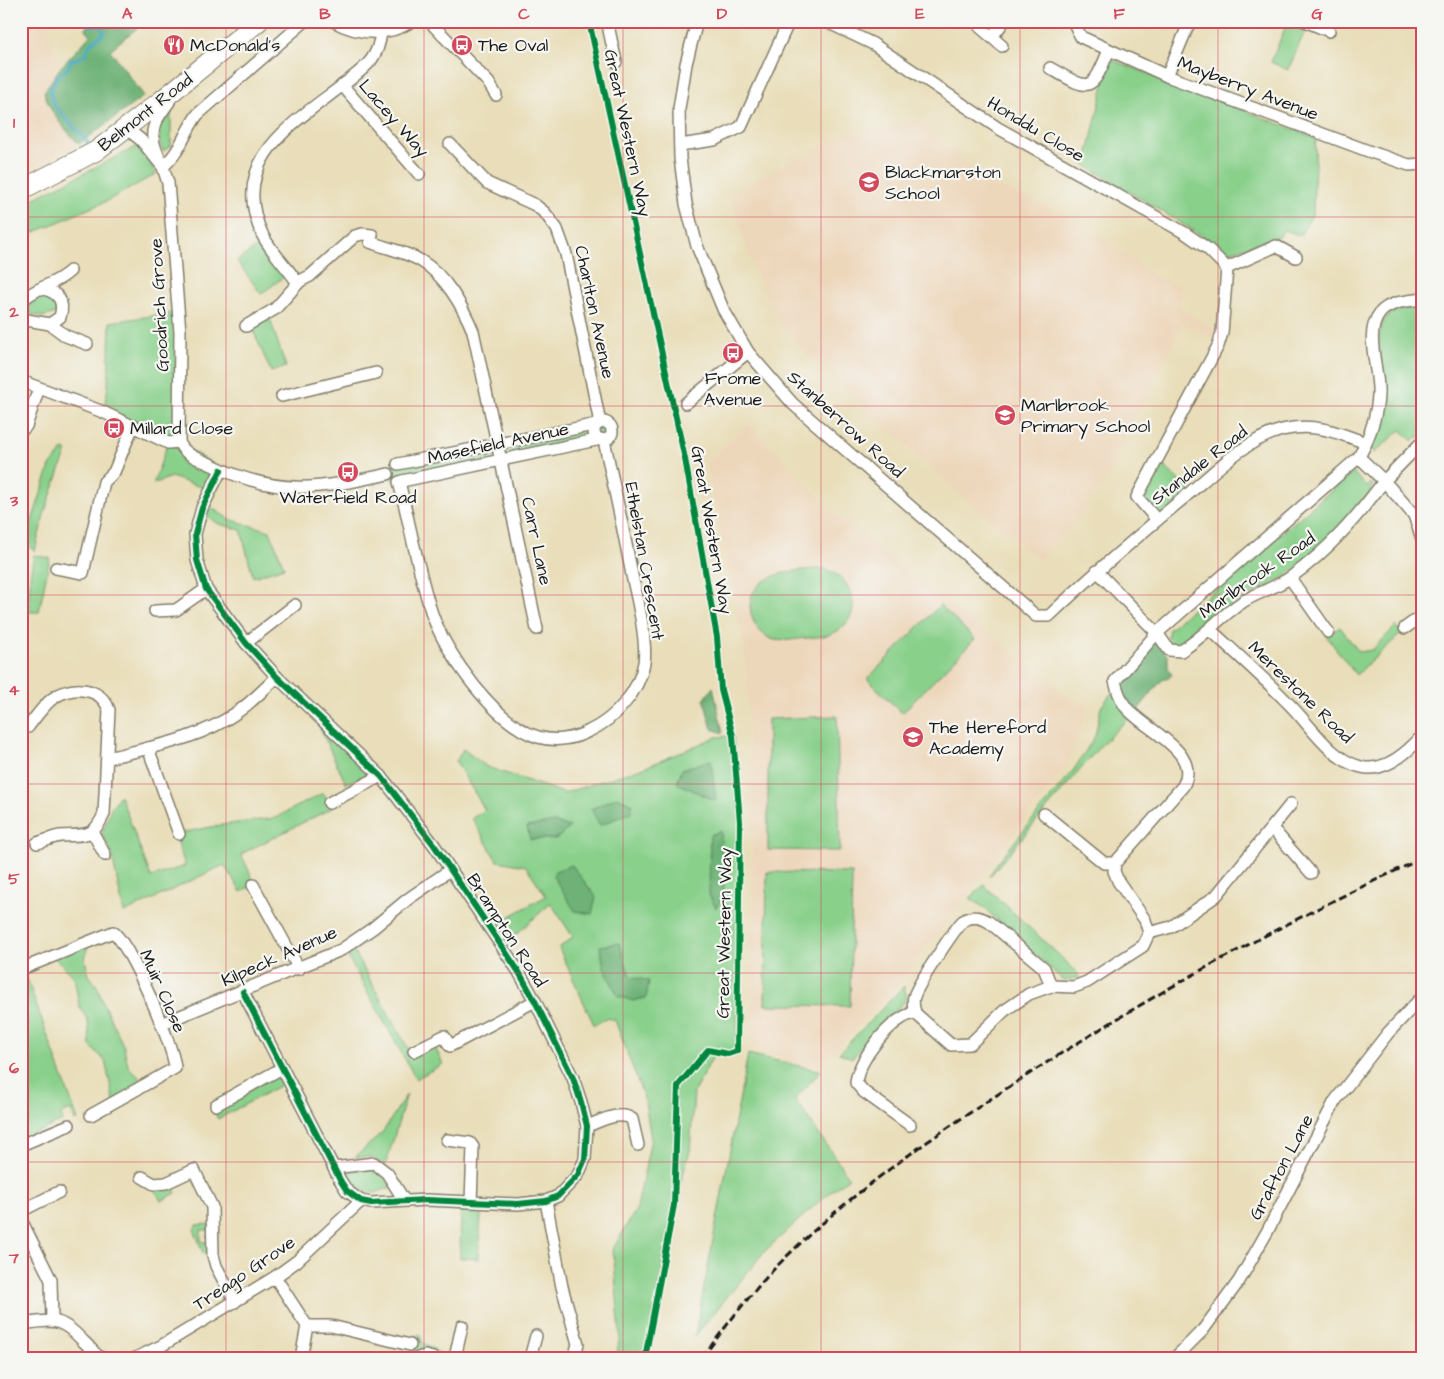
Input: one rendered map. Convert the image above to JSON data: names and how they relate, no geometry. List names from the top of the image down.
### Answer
{
  "streets": {
    "highway": ["Belmont Road"],
    "street": [
      "Mayberry Avenue",
      "Lacey Way",
      "Honddu Close",
      "Goodrich Grove",
      "Charlton Avenue",
      "Stanberrow Road",
      "Masefield Avenue",
      "Standale Road",
      "Carr Lane",
      "Ethelstan Crescent",
      "Marlbrook Road",
      "Merestone Road",
      "Brampton Road",
      "Kilpeck Avenue",
      "Muir Close",
      "Grafton Lane",
      "Treago Grove"
    ],
    "cycle path": ["Great Western Way"]
  },
  "crossings": [
    ["Belmont Road", "Goodrich Grove"],
    ["Charlton Avenue", "Masefield Avenue"],
    ["Charlton Avenue", "Ethelstan Crescent"],
    ["Stanberrow Road", "Standale Road"],
    ["Masefield Avenue", "Carr Lane"],
    ["Masefield Avenue", "Ethelstan Crescent"],
    ["Standale Road", "Marlbrook Road"],
    ["Marlbrook Road", "Merestone Road"],
    ["Brampton Road", "Kilpeck Avenue"],
    ["Brampton Road", "Treago Grove"],
    ["Kilpeck Avenue", "Muir Close"]
  ],
  "places": {
    "restaurant": ["McDonald's"],
    "bus stop": [
      "The Oval",
      "Frome Avenue",
      "Millard Close",
      "Waterfield Road"
    ],
    "school or university": ["Blackmarston School", "Marlbrook Primary School", "The Hereford Academy"]
  },
  "grid": {
    "columns": [
      "A",
      "B",
      "C",
      "D",
      "E",
      "F",
      "G"
    ],
    "rows": [
      "1",
      "2",
      "3",
      "4",
      "5",
      "6",
      "7"
    ]
  }
}
